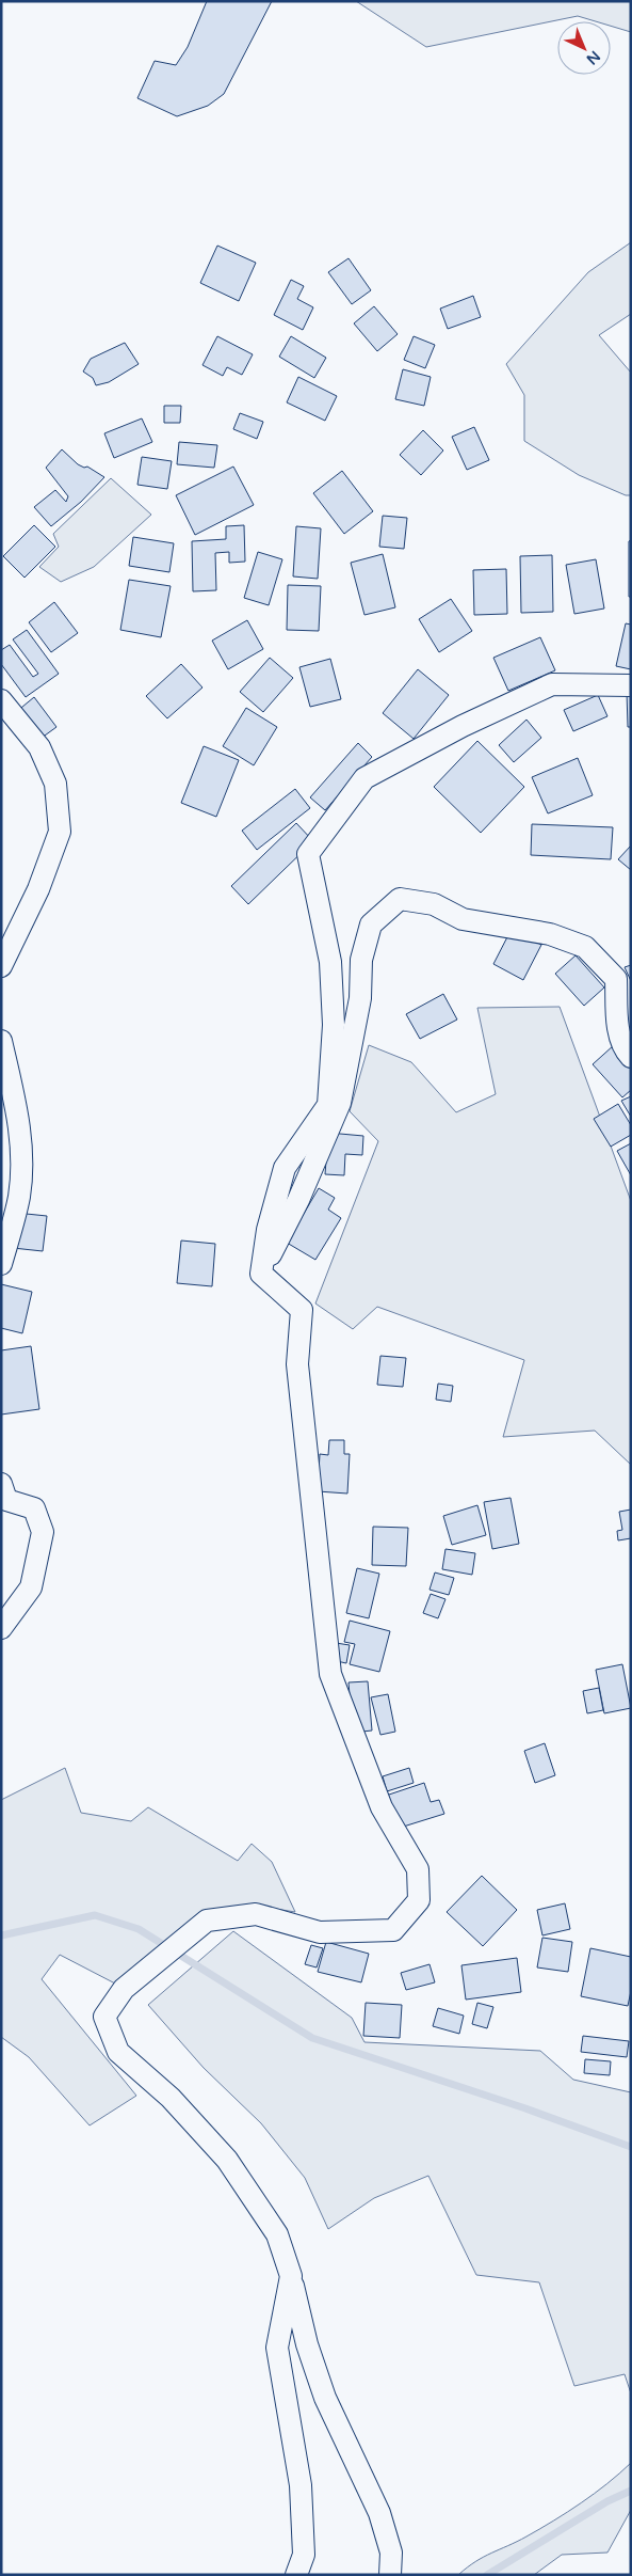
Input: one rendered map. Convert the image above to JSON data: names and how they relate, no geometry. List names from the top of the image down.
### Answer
{
  "north": "bottom right"
}
